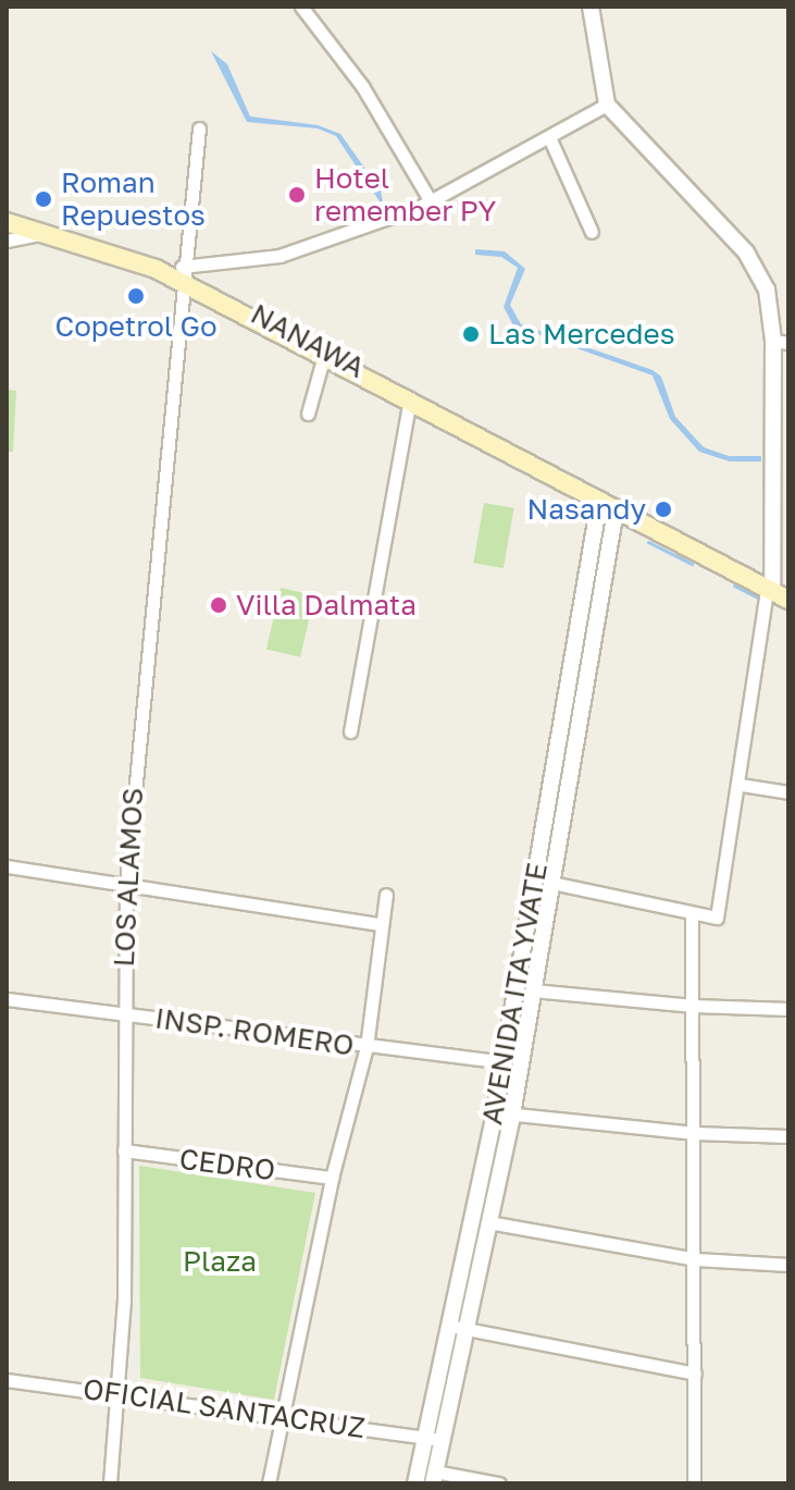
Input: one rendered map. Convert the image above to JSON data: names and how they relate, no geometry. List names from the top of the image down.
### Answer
{
  "streets": {
    "main road": ["NANAWA"],
    "street": [
      "LOS ALAMOS",
      "AVENIDA ITA YVATE",
      "INSP. ROMERO",
      "CEDRO",
      "OFICIAL SANTACRUZ"
    ]
  },
  "crossings": [
    ["NANAWA", "LOS ALAMOS"],
    ["NANAWA", "AVENIDA ITA YVATE"],
    ["LOS ALAMOS", "INSP. ROMERO"],
    ["LOS ALAMOS", "CEDRO"],
    ["LOS ALAMOS", "OFICIAL SANTACRUZ"],
    ["AVENIDA ITA YVATE", "INSP. ROMERO"],
    ["AVENIDA ITA YVATE", "OFICIAL SANTACRUZ"]
  ],
  "parks": ["Plaza"],
  "places": [
    "Hotel remember PY",
    "Roman Repuestos",
    "Copetrol Go",
    "Las Mercedes",
    "Nasandy",
    "Villa Dalmata"
  ]
}
